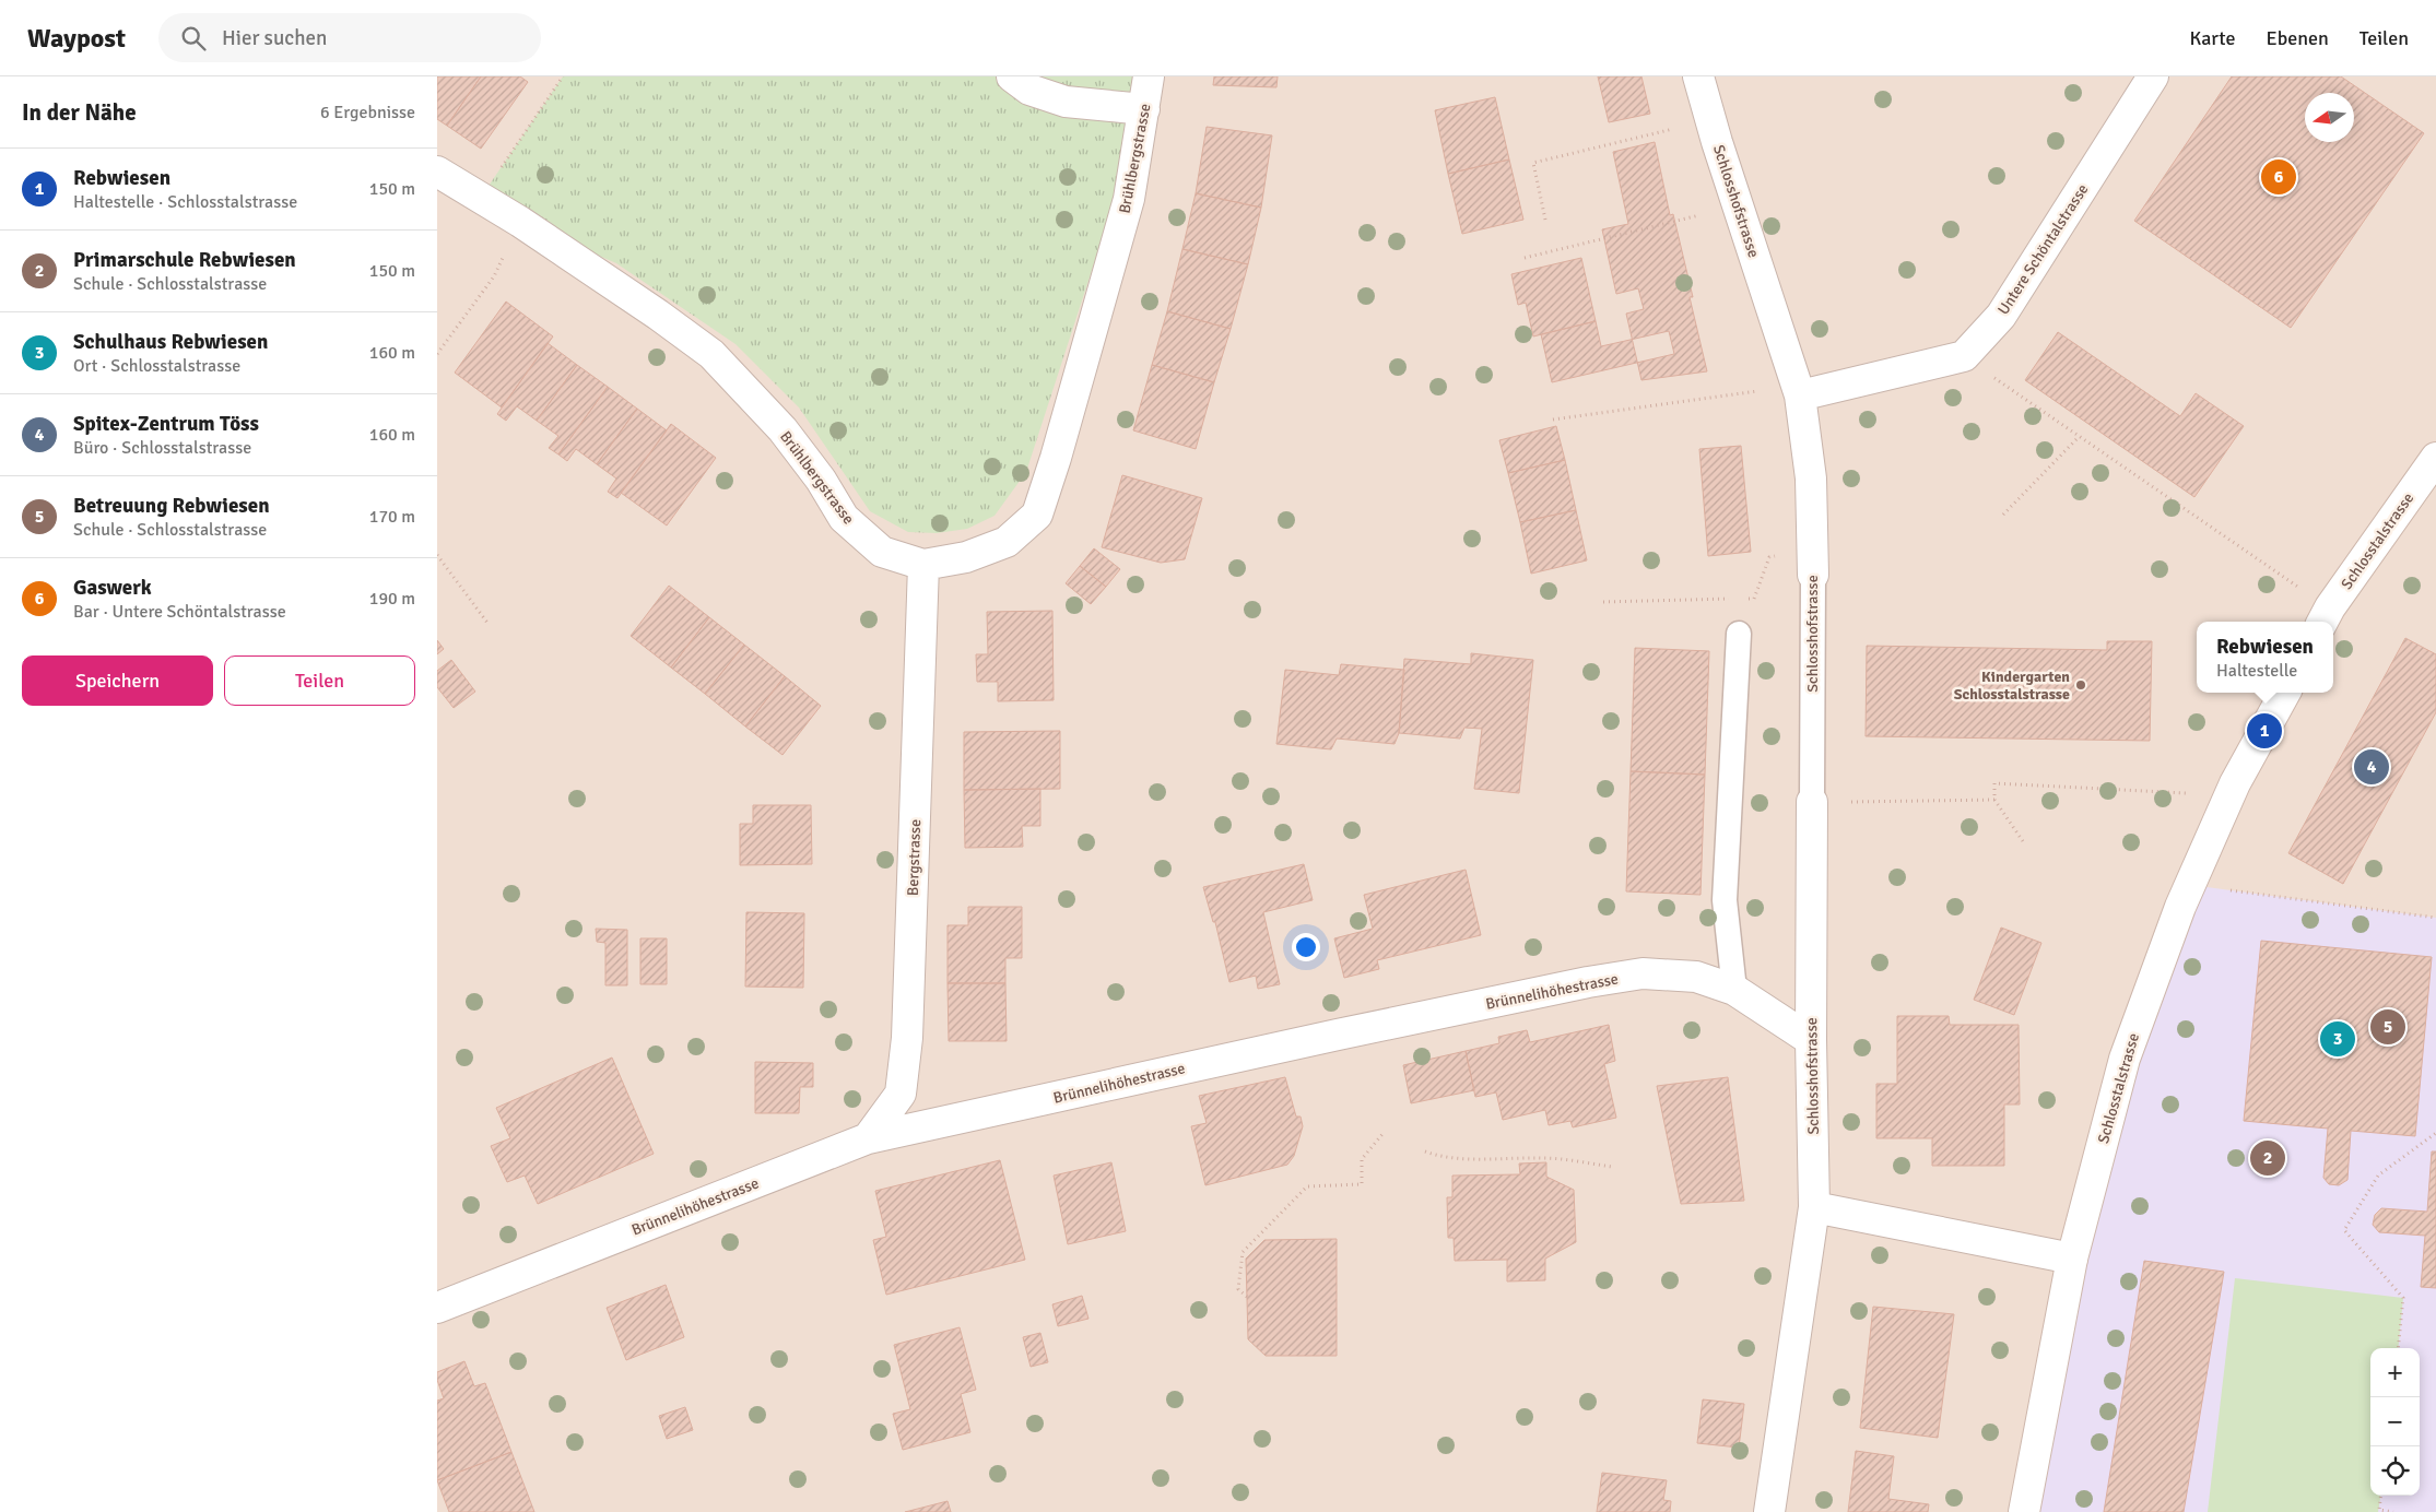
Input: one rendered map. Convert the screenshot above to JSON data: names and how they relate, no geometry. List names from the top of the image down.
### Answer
{
  "streets": {
    "street": [
      "Brühlbergstrasse",
      "Schlosshofstrasse",
      "Untere Schöntalstrasse",
      "Schlosstalstrasse",
      "Bergstrasse",
      "Brünnelihöhestrasse"
    ]
  },
  "crossings": [
    ["Brühlbergstrasse", "Bergstrasse"],
    ["Schlosshofstrasse", "Brünnelihöhestrasse"],
    ["Bergstrasse", "Brünnelihöhestrasse"]
  ],
  "places": ["Kindergarten Schlosstalstrasse"],
  "north": "left",
  "page": {
    "header": "Waypost",
    "search": "Hier suchen",
    "nav": ["Karte", "Ebenen", "Teilen"],
    "heading": ["In der Nähe", "6 Ergebnisse"],
    "list": [
      {
        "mark": "1",
        "name": "Rebwiesen",
        "note": "Haltestelle · Schlosstalstrasse",
        "value": "150 m"
      },
      {
        "mark": "2",
        "name": "Primarschule Rebwiesen",
        "note": "Schule · Schlosstalstrasse",
        "value": "150 m"
      },
      {
        "mark": "3",
        "name": "Schulhaus Rebwiesen",
        "note": "Ort · Schlosstalstrasse",
        "value": "160 m"
      },
      {
        "mark": "4",
        "name": "Spitex-Zentrum Töss",
        "note": "Büro · Schlosstalstrasse",
        "value": "160 m"
      },
      {
        "mark": "5",
        "name": "Betreuung Rebwiesen",
        "note": "Schule · Schlosstalstrasse",
        "value": "170 m"
      },
      {
        "mark": "6",
        "name": "Gaswerk",
        "note": "Bar · Untere Schöntalstrasse",
        "value": "190 m"
      }
    ],
    "pins": [
      "6",
      "1",
      "4",
      "5",
      "3",
      "2"
    ],
    "popup": ["Rebwiesen", "Haltestelle"],
    "buttons": ["Speichern", "Teilen"],
    "map_buttons": ["+", "−"]
  }
}
